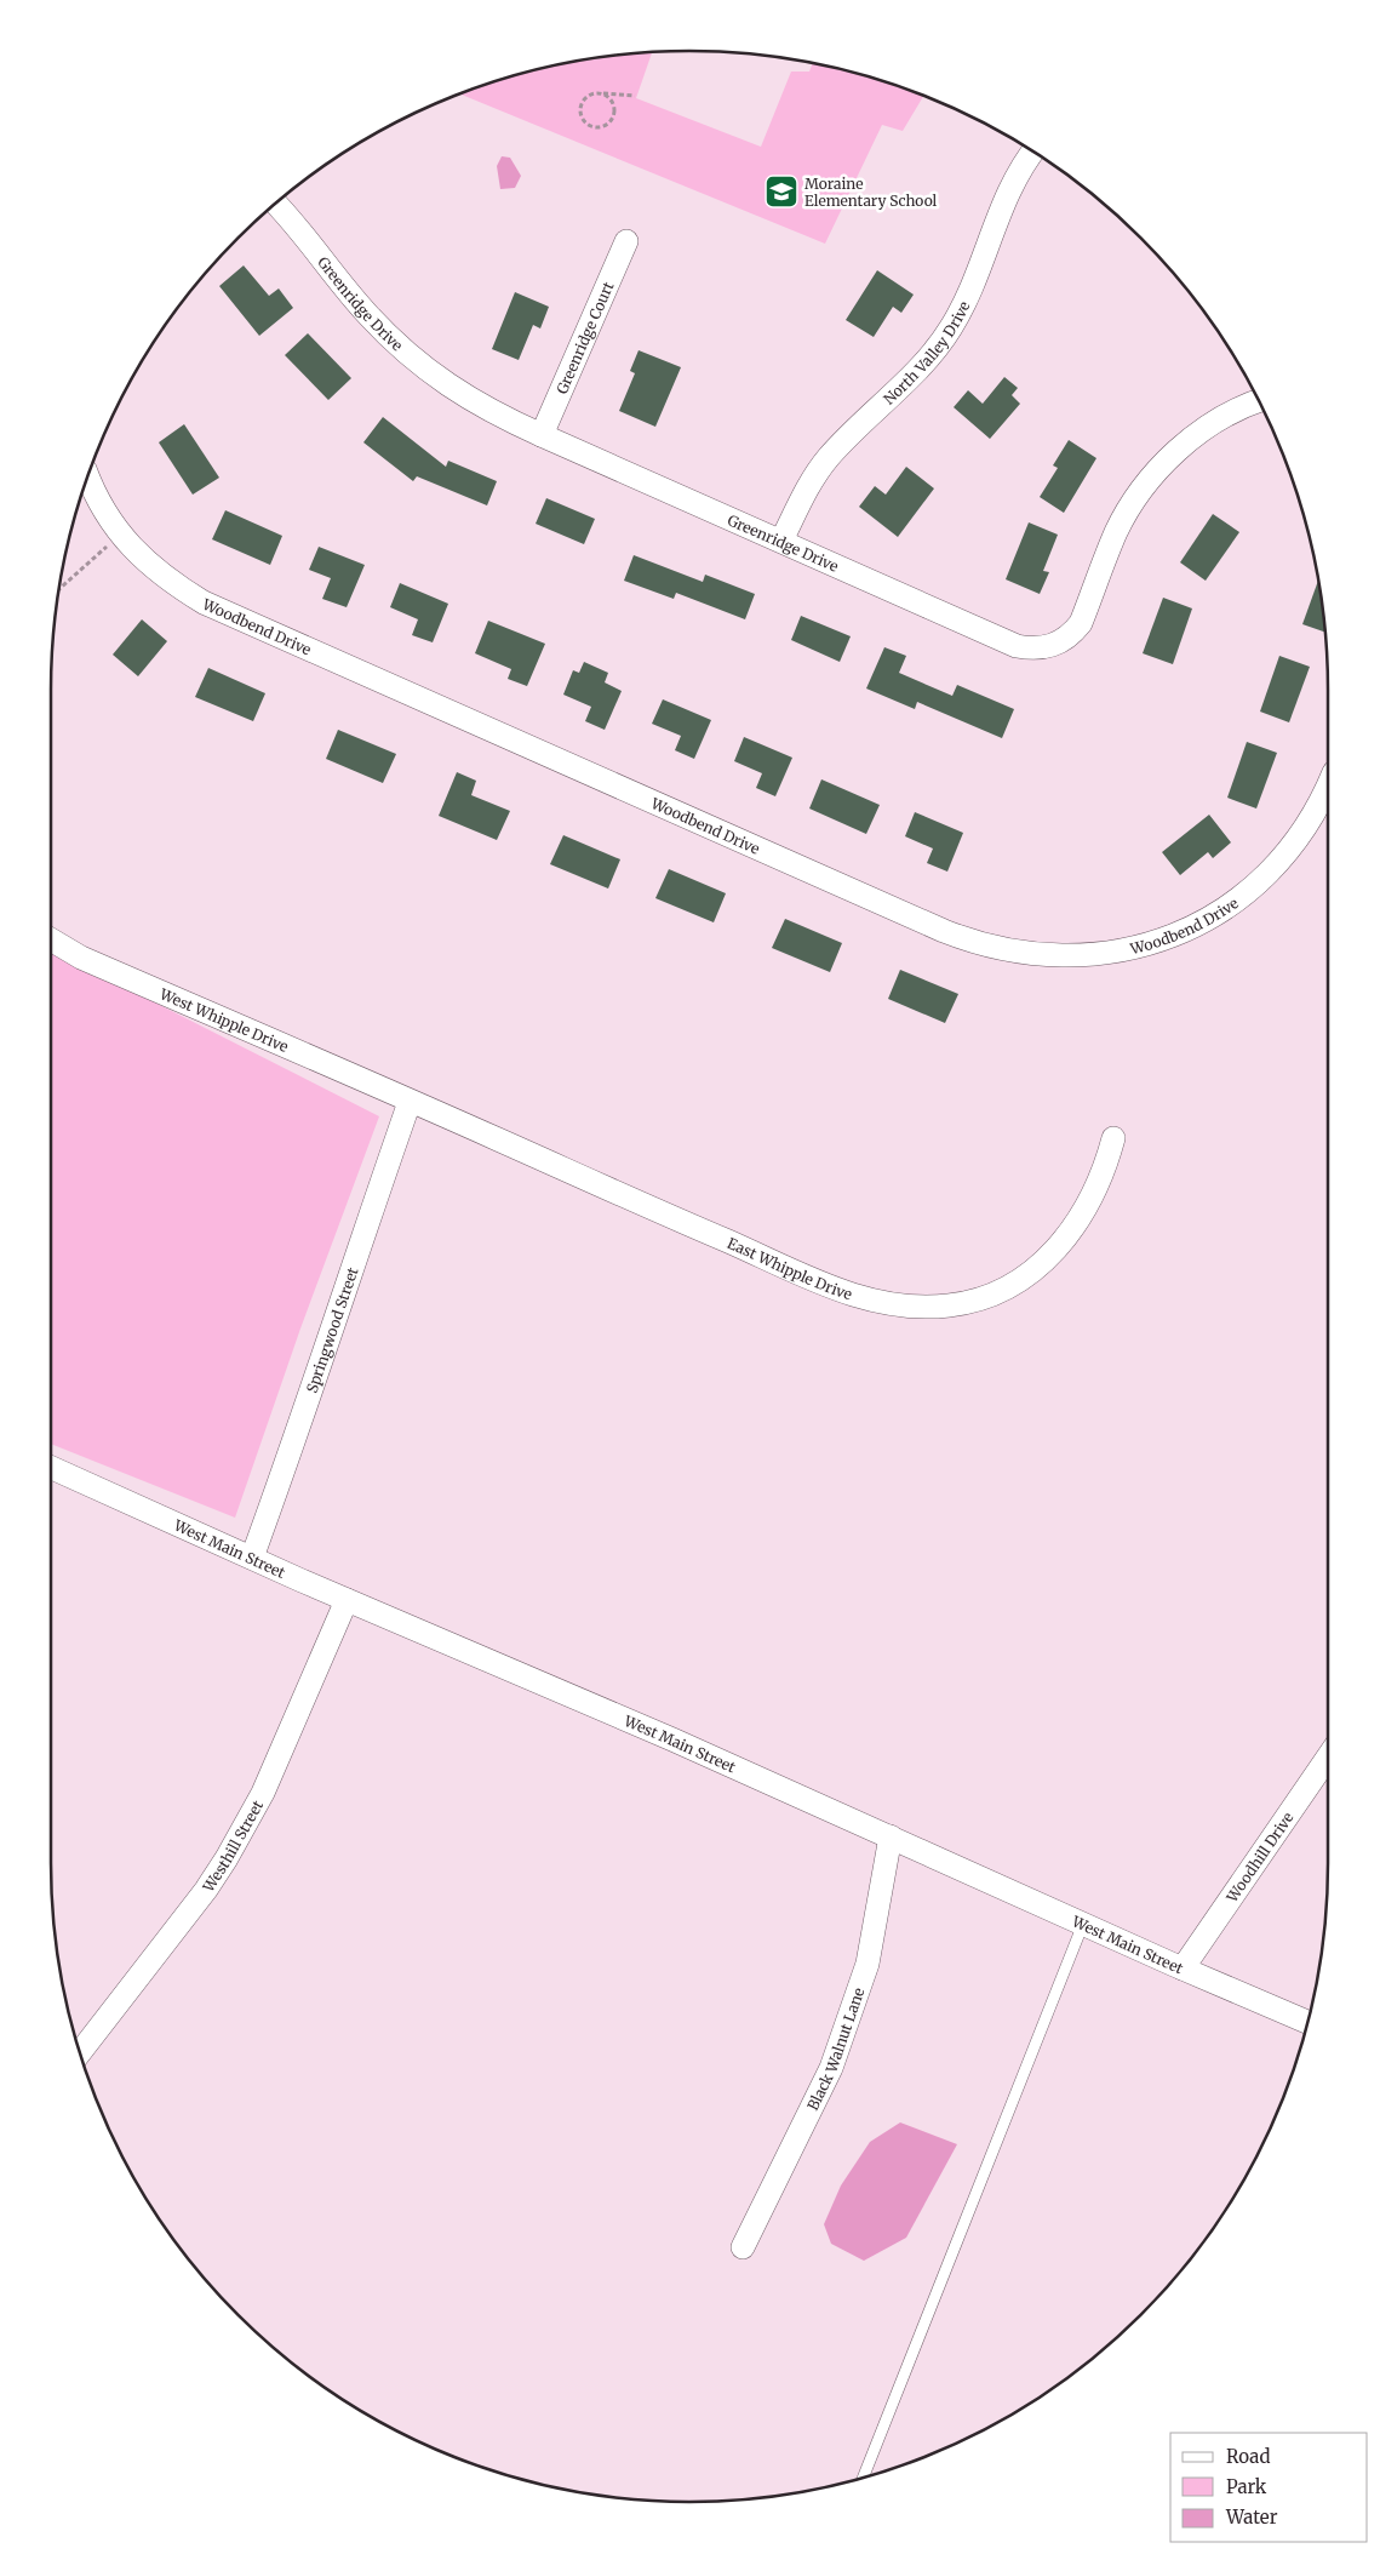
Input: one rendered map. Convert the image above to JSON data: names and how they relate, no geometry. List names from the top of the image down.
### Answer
{
  "streets": {
    "street": [
      "Greenridge Drive",
      "Greenridge Court",
      "North Valley Drive",
      "Woodbend Drive",
      "West Whipple Drive",
      "East Whipple Drive",
      "Springwood Street",
      "West Main Street",
      "Westhill Street",
      "Woodhill Drive",
      "Black Walnut Lane"
    ]
  },
  "crossings": [
    ["Greenridge Drive", "Greenridge Court"],
    ["Greenridge Drive", "North Valley Drive"],
    ["West Whipple Drive", "East Whipple Drive"],
    ["West Whipple Drive", "Springwood Street"],
    ["East Whipple Drive", "Springwood Street"],
    ["Springwood Street", "West Main Street"],
    ["West Main Street", "Westhill Street"],
    ["West Main Street", "Woodhill Drive"],
    ["West Main Street", "Black Walnut Lane"]
  ],
  "places": {
    "school or university": ["Moraine Elementary School"]
  },
  "legend": ["Road", "Park", "Water"]
}
